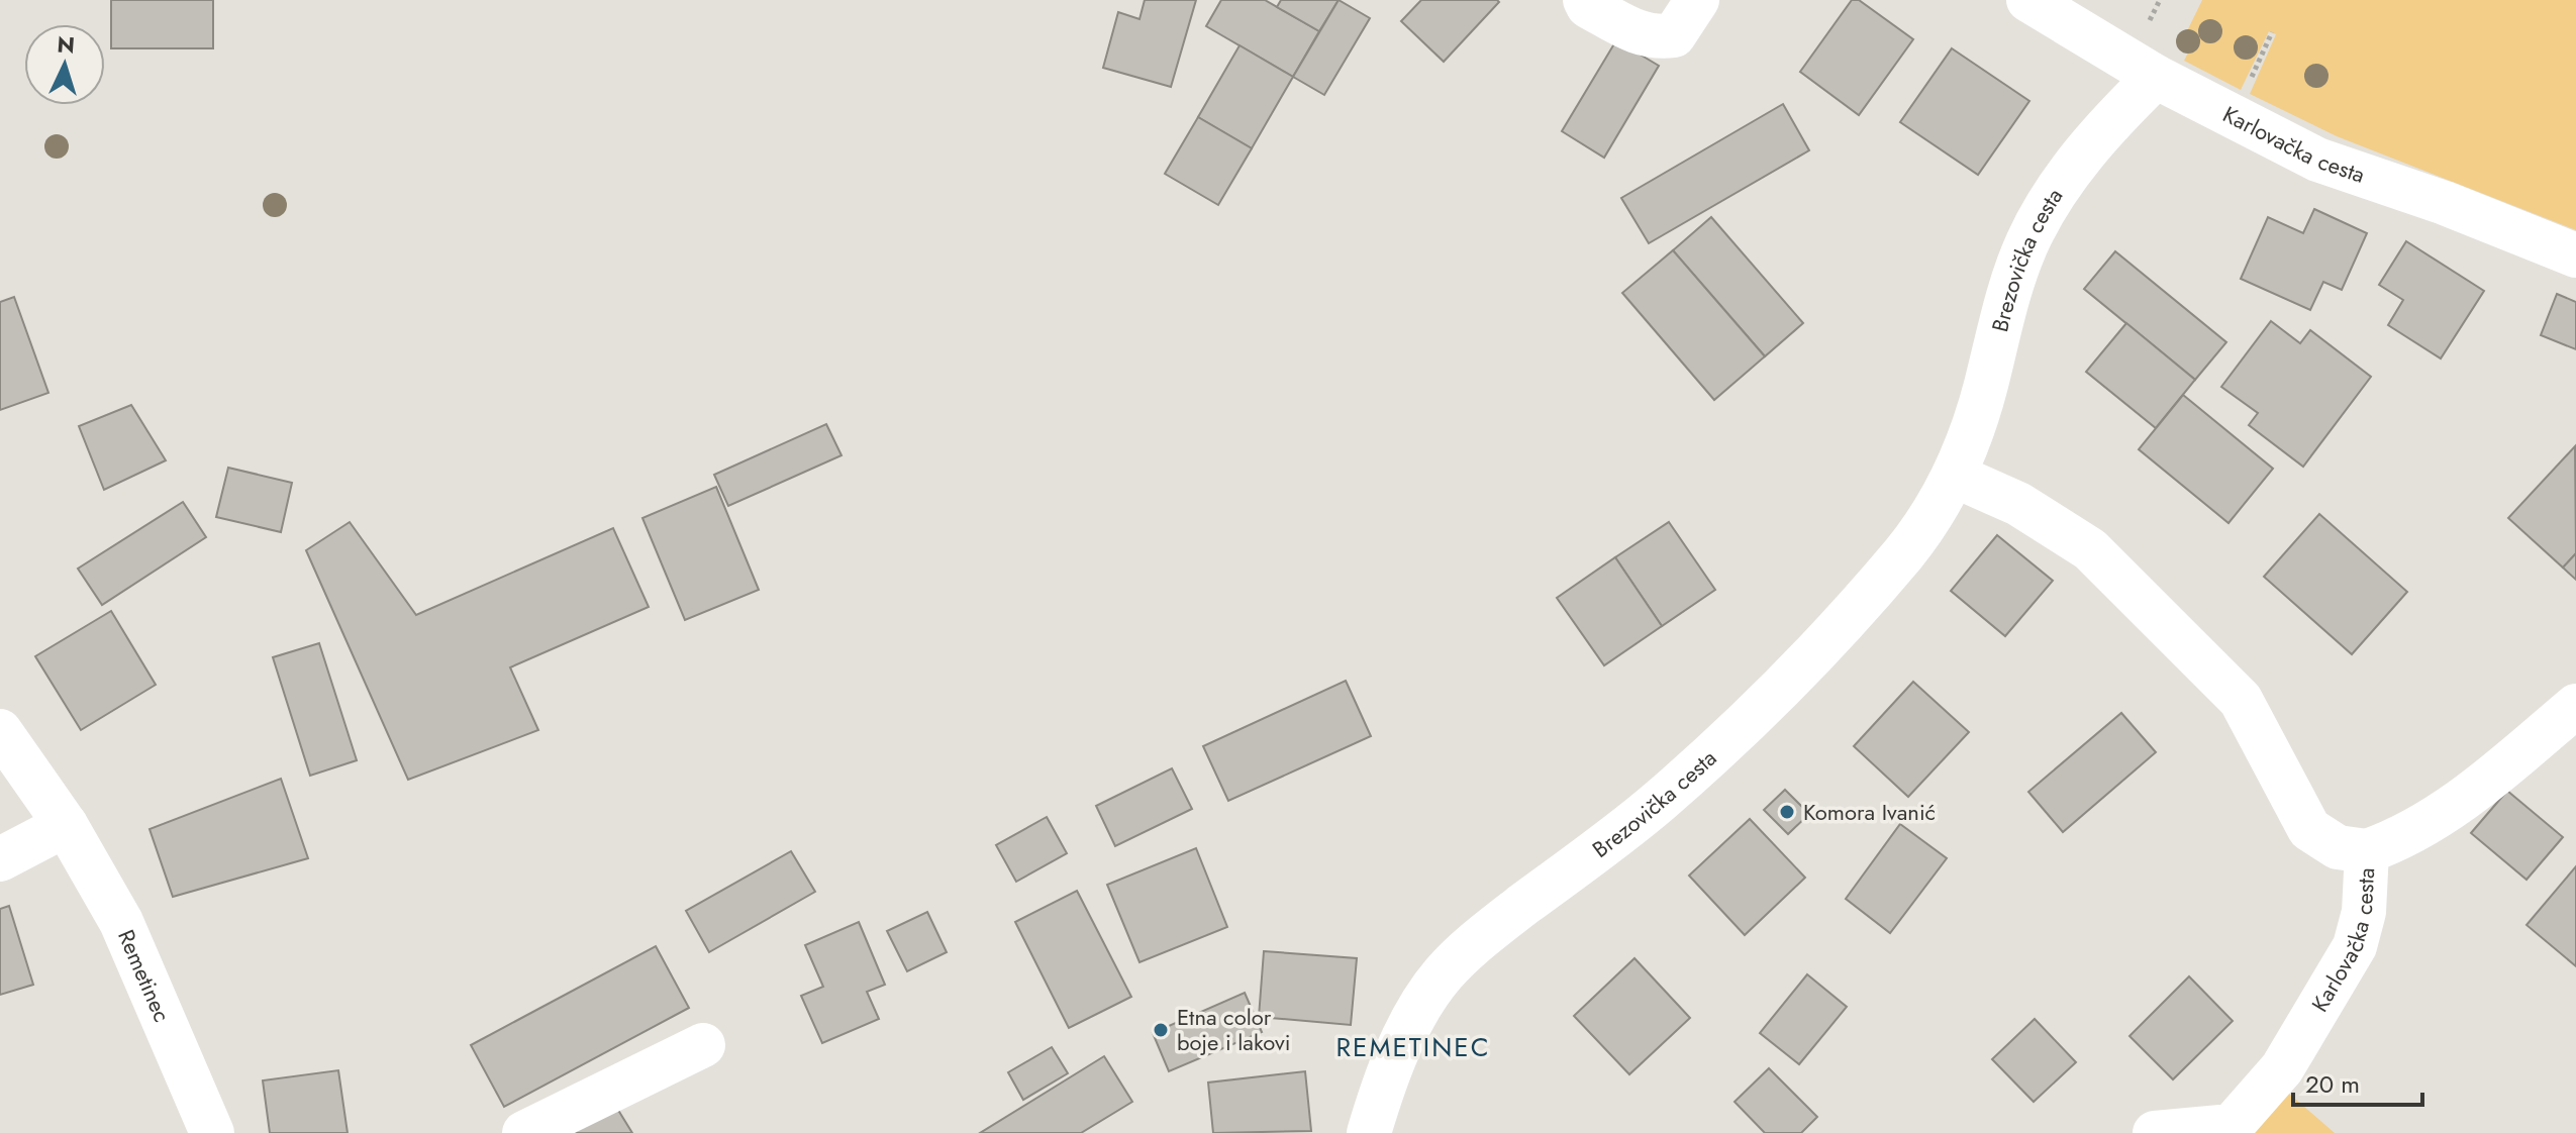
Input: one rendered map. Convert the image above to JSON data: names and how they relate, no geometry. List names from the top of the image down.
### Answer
{
  "streets": {
    "street": ["Karlovačka cesta", "Brezovička cesta", "Remetinec"]
  },
  "crossings": [
    ["Karlovačka cesta", "Brezovička cesta"]
  ],
  "districts": ["REMETINEC"],
  "places": ["Komora Ivanić", "Etna color boje i lakovi"],
  "scale_bar": "20 m",
  "north": "top"
}
